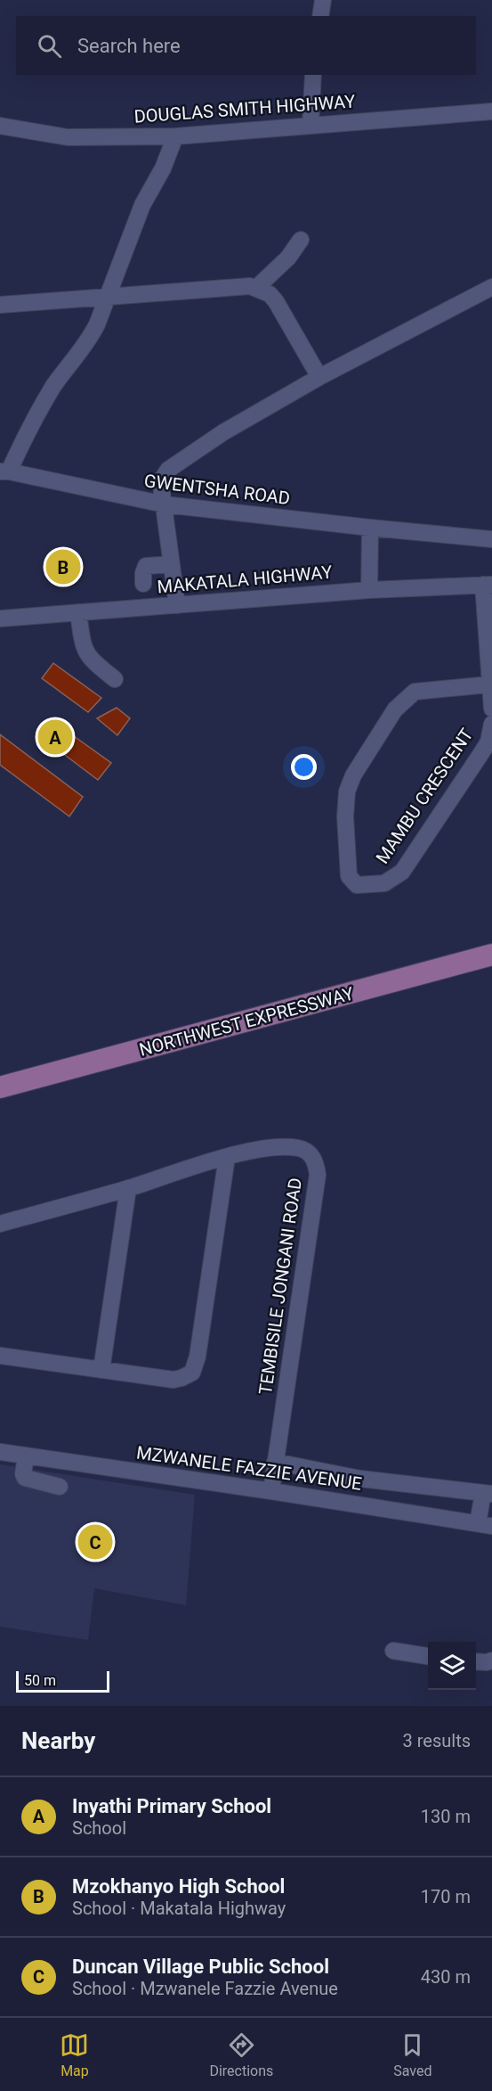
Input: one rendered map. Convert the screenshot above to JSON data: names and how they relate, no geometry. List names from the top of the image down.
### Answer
{
  "streets": {
    "main road": ["NORTHWEST EXPRESSWAY"],
    "street": [
      "DOUGLAS SMITH HIGHWAY",
      "GWENTSHA ROAD",
      "MAKATALA HIGHWAY",
      "MAMBU CRESCENT",
      "TEMBISILE JONGANI ROAD",
      "MZWANELE FAZZIE AVENUE"
    ]
  },
  "crossings": [
    ["TEMBISILE JONGANI ROAD", "MZWANELE FAZZIE AVENUE"]
  ],
  "scale_bar": "50 m",
  "page": {
    "search": "Search here",
    "pins": ["B", "A", "C"],
    "scale": "50 m",
    "heading": ["Nearby", "3 results"],
    "list": [
      {
        "mark": "A",
        "name": "Inyathi Primary School",
        "note": "School",
        "value": "130 m"
      },
      {
        "mark": "B",
        "name": "Mzokhanyo High School",
        "note": "School · Makatala Highway",
        "value": "170 m"
      },
      {
        "mark": "C",
        "name": "Duncan Village Public School",
        "note": "School · Mzwanele Fazzie Avenue",
        "value": "430 m"
      }
    ],
    "nav": ["Map", "Directions", "Saved"]
  }
}
